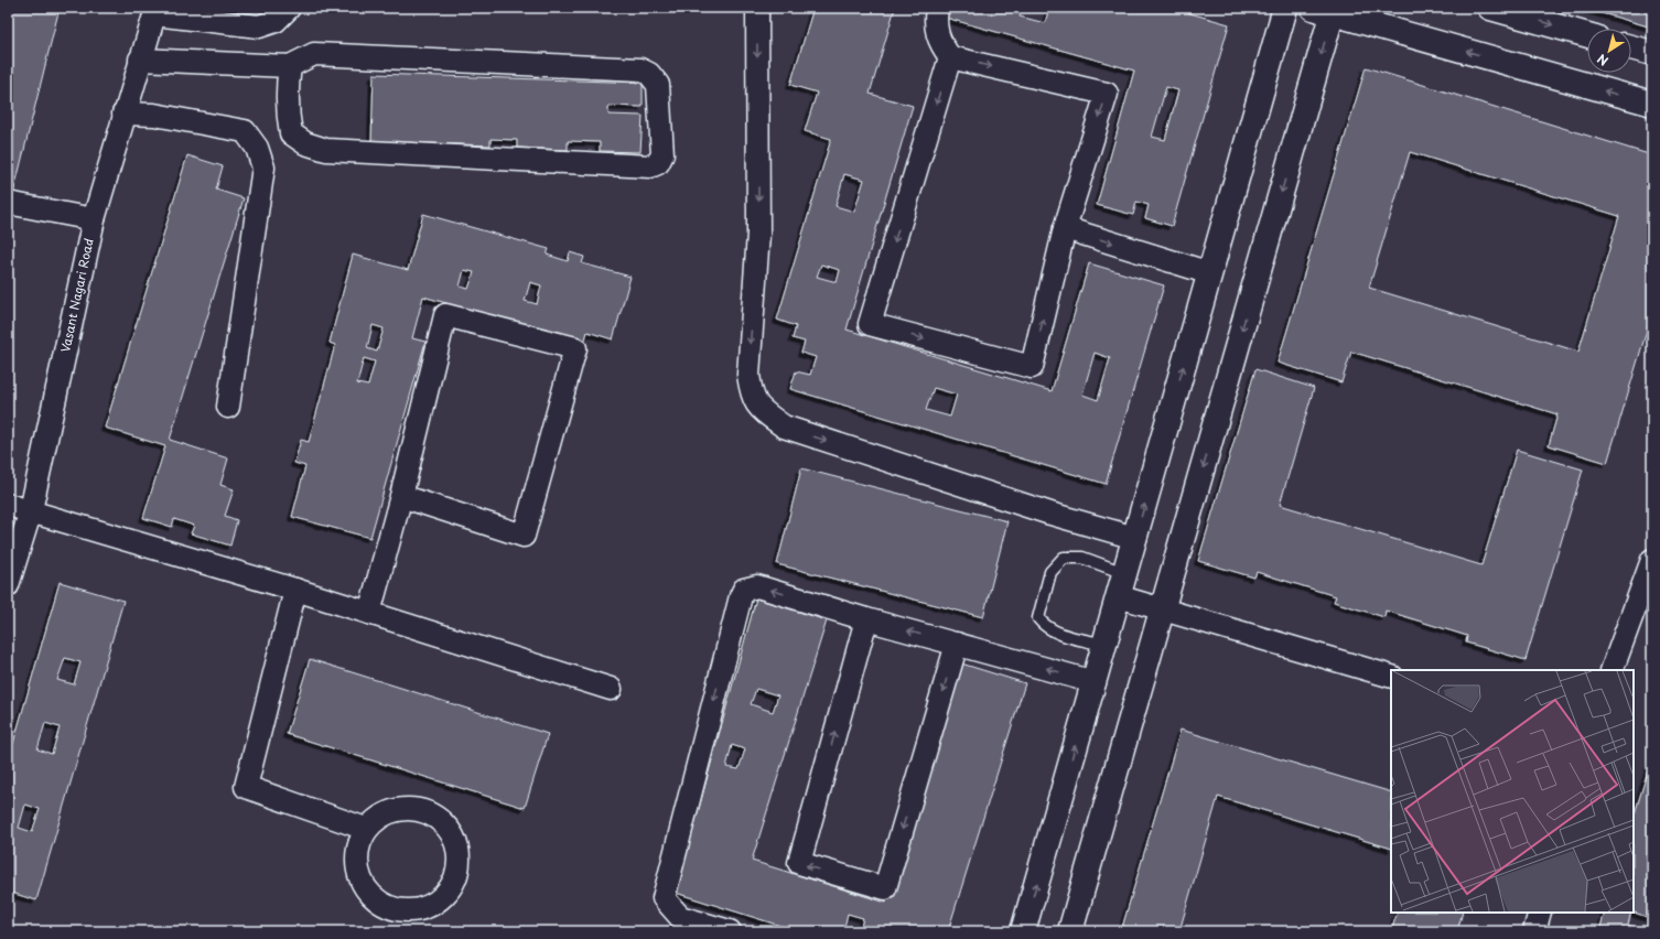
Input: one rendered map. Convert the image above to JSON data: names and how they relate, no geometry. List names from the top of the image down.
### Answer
{
  "streets": {
    "street": ["Vasant Nagari Road"]
  },
  "north": "bottom left"
}
